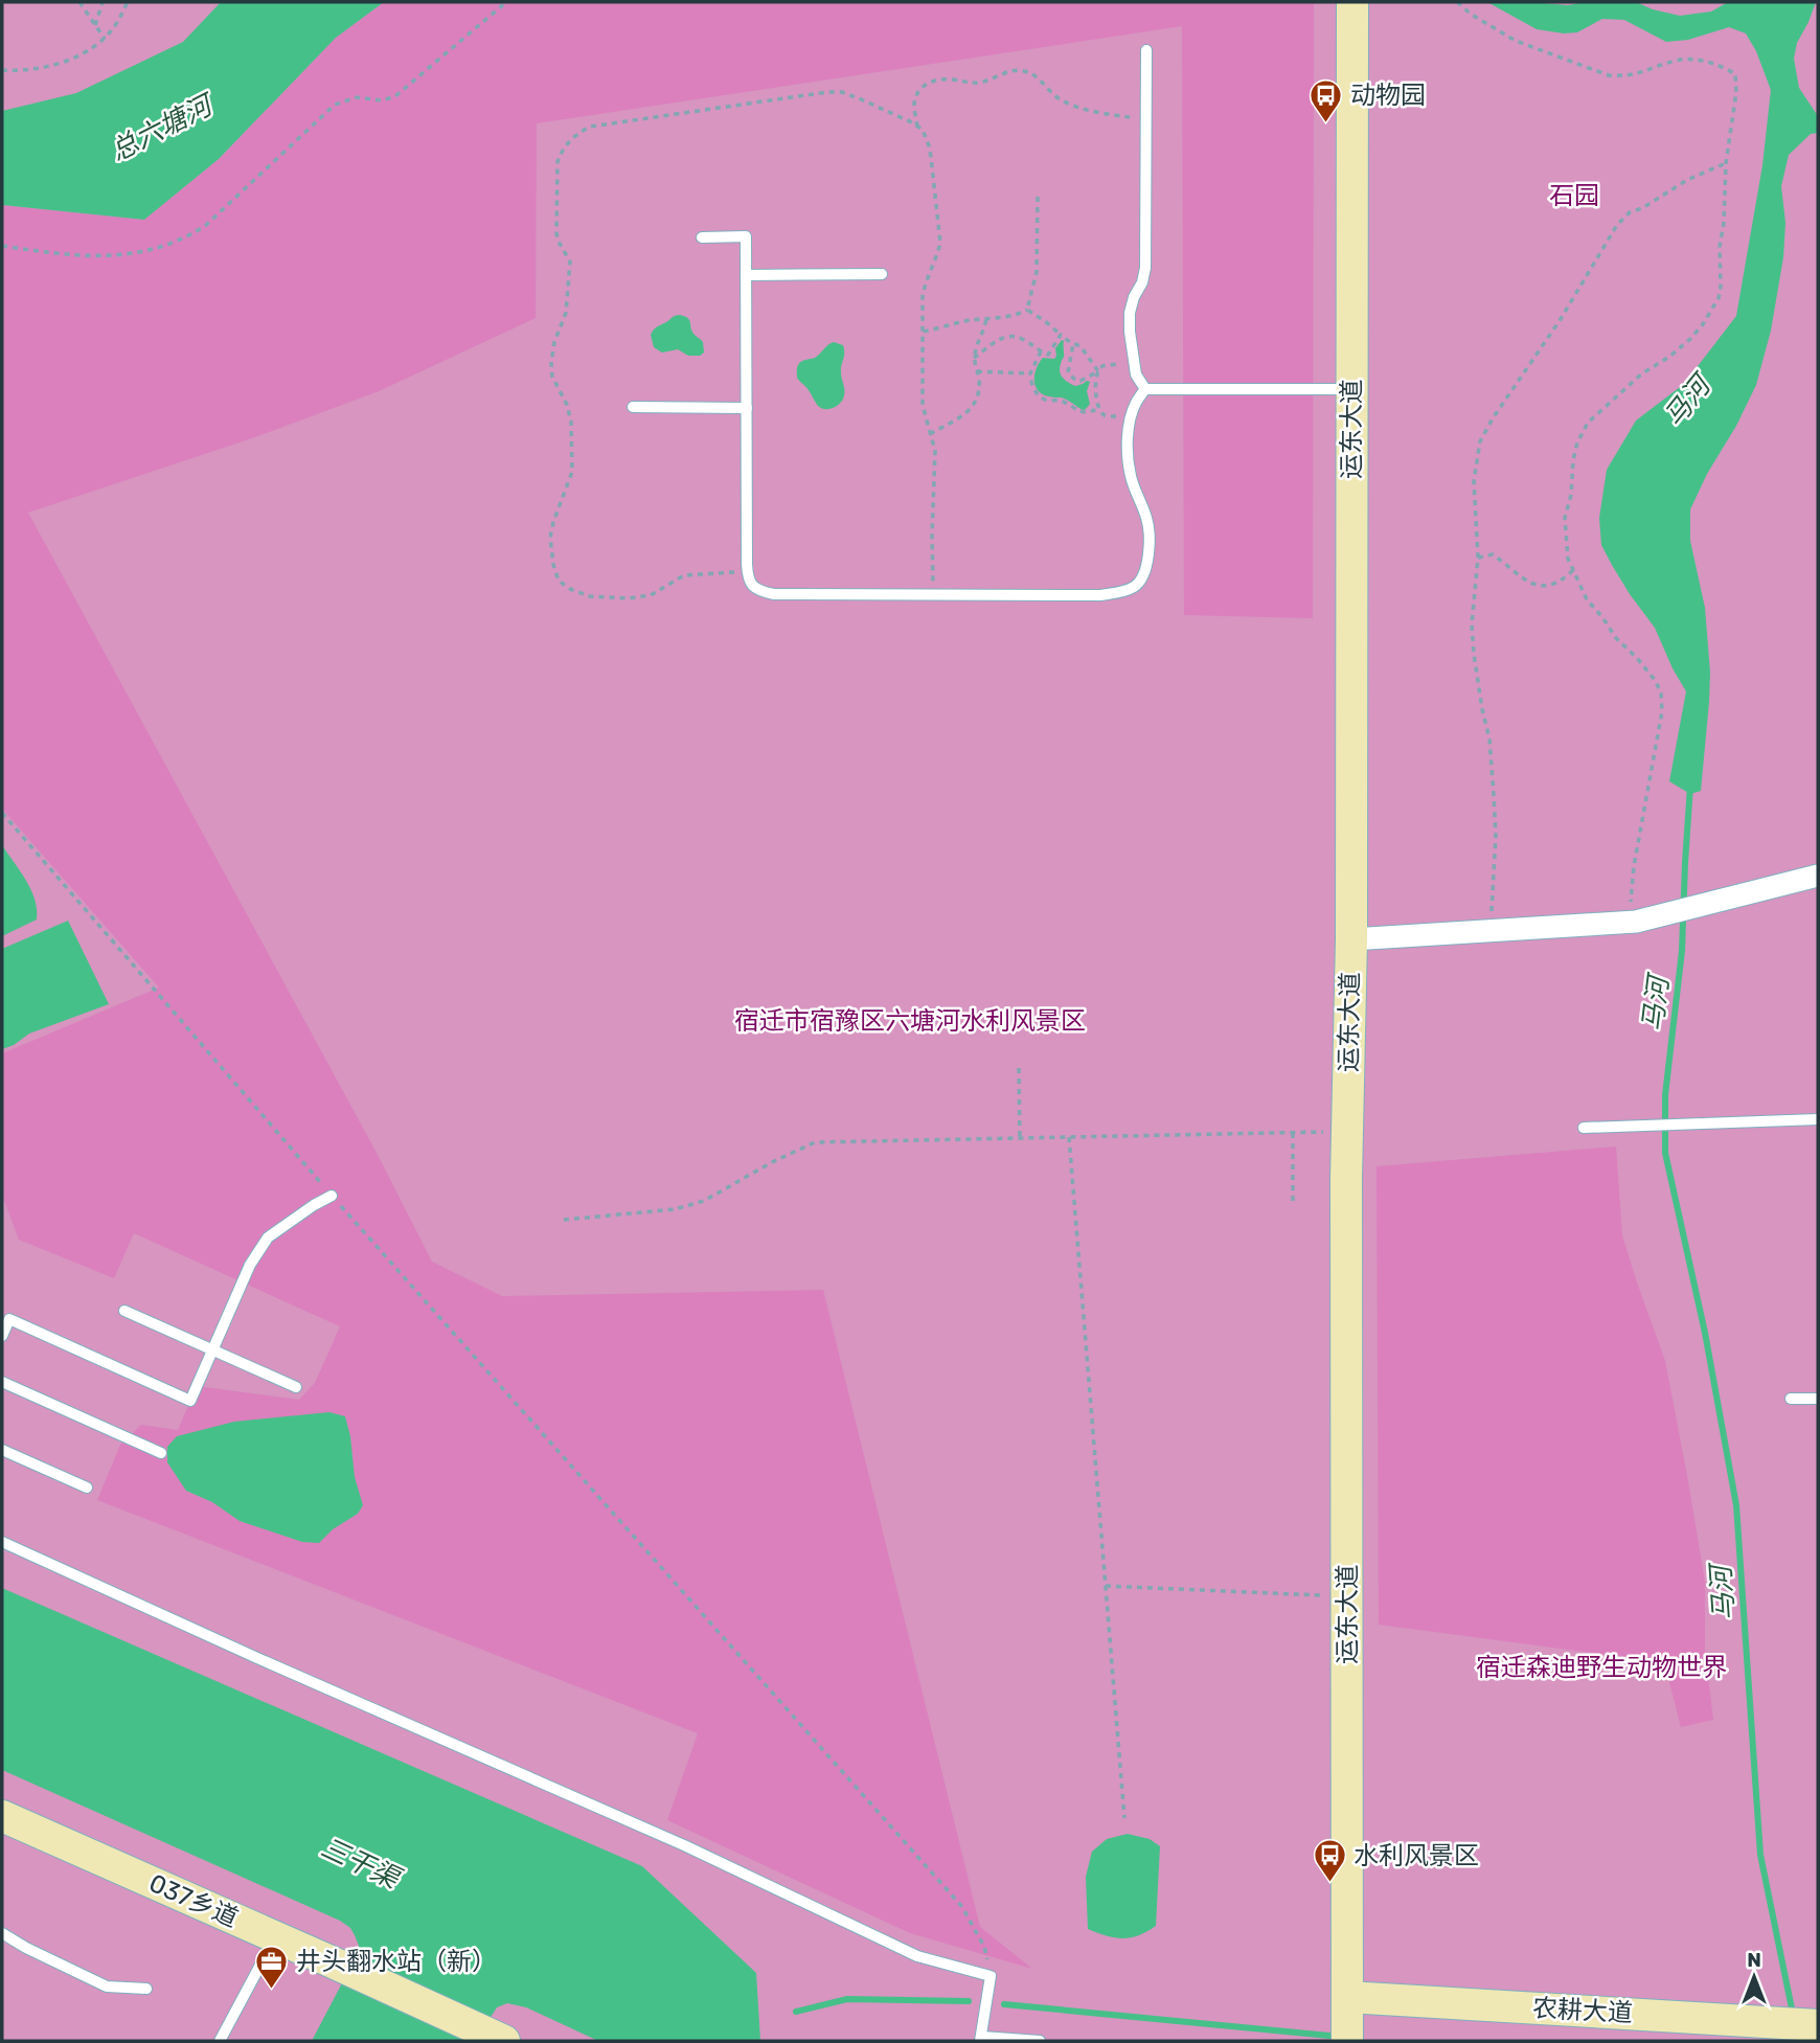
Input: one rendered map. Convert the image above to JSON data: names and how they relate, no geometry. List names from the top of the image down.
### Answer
{
  "streets": {
    "main road": ["运东大道", "037乡道", "农耕大道"]
  },
  "crossings": [
    ["运东大道", "农耕大道"]
  ],
  "water": ["总六塘河", "马河", "三干渠"],
  "parks": ["石园", "宿迁市宿豫区六塘河水利风景区", "宿迁森迪野生动物世界"],
  "places": {
    "bus stop": ["动物园", "水利风景区"],
    "office": ["井头翻水站（新）"]
  },
  "north": "top"
}
